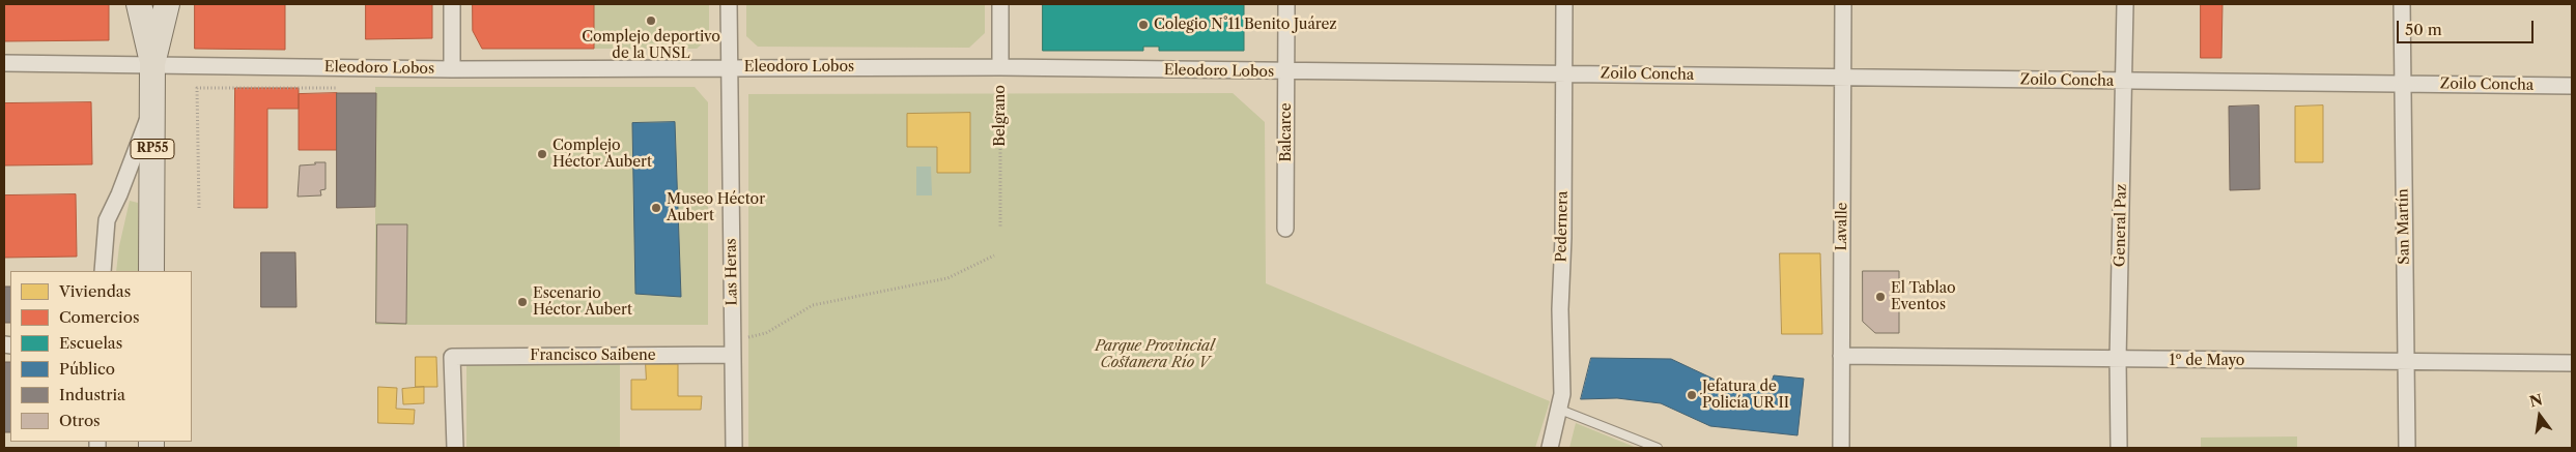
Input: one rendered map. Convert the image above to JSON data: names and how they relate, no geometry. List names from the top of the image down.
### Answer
{
  "streets": {
    "main road": ["RP55"],
    "street": [
      "Eleodoro Lobos",
      "Zoilo Concha",
      "Belgrano",
      "Balcarce",
      "General Paz",
      "Pedernera",
      "Lavalle",
      "San Martín",
      "Las Heras",
      "Francisco Saibene",
      "1º de Mayo"
    ]
  },
  "crossings": [
    ["Eleodoro Lobos", "Zoilo Concha"],
    ["Eleodoro Lobos", "Belgrano"],
    ["Eleodoro Lobos", "Balcarce"],
    ["Eleodoro Lobos", "RP55"],
    ["Eleodoro Lobos", "Pedernera"],
    ["Eleodoro Lobos", "Las Heras"],
    ["Zoilo Concha", "General Paz"],
    ["Zoilo Concha", "Pedernera"],
    ["Zoilo Concha", "Lavalle"],
    ["Zoilo Concha", "San Martín"],
    ["General Paz", "1º de Mayo"],
    ["Lavalle", "1º de Mayo"],
    ["San Martín", "1º de Mayo"],
    ["Las Heras", "Francisco Saibene"]
  ],
  "parks": ["Parque Provincial Costanera Río V"],
  "places": [
    "Complejo deportivo de la UNSL",
    "Colegio N°11 Benito Juárez",
    "Complejo Héctor Aubert",
    "Museo Héctor Aubert",
    "El Tablao Eventos",
    "Escenario Héctor Aubert",
    "Jefatura de Policía UR II"
  ],
  "legend": [
    "Viviendas",
    "Comercios",
    "Escuelas",
    "Público",
    "Industria",
    "Otros"
  ],
  "scale_bar": "50 m",
  "north": "top"
}
